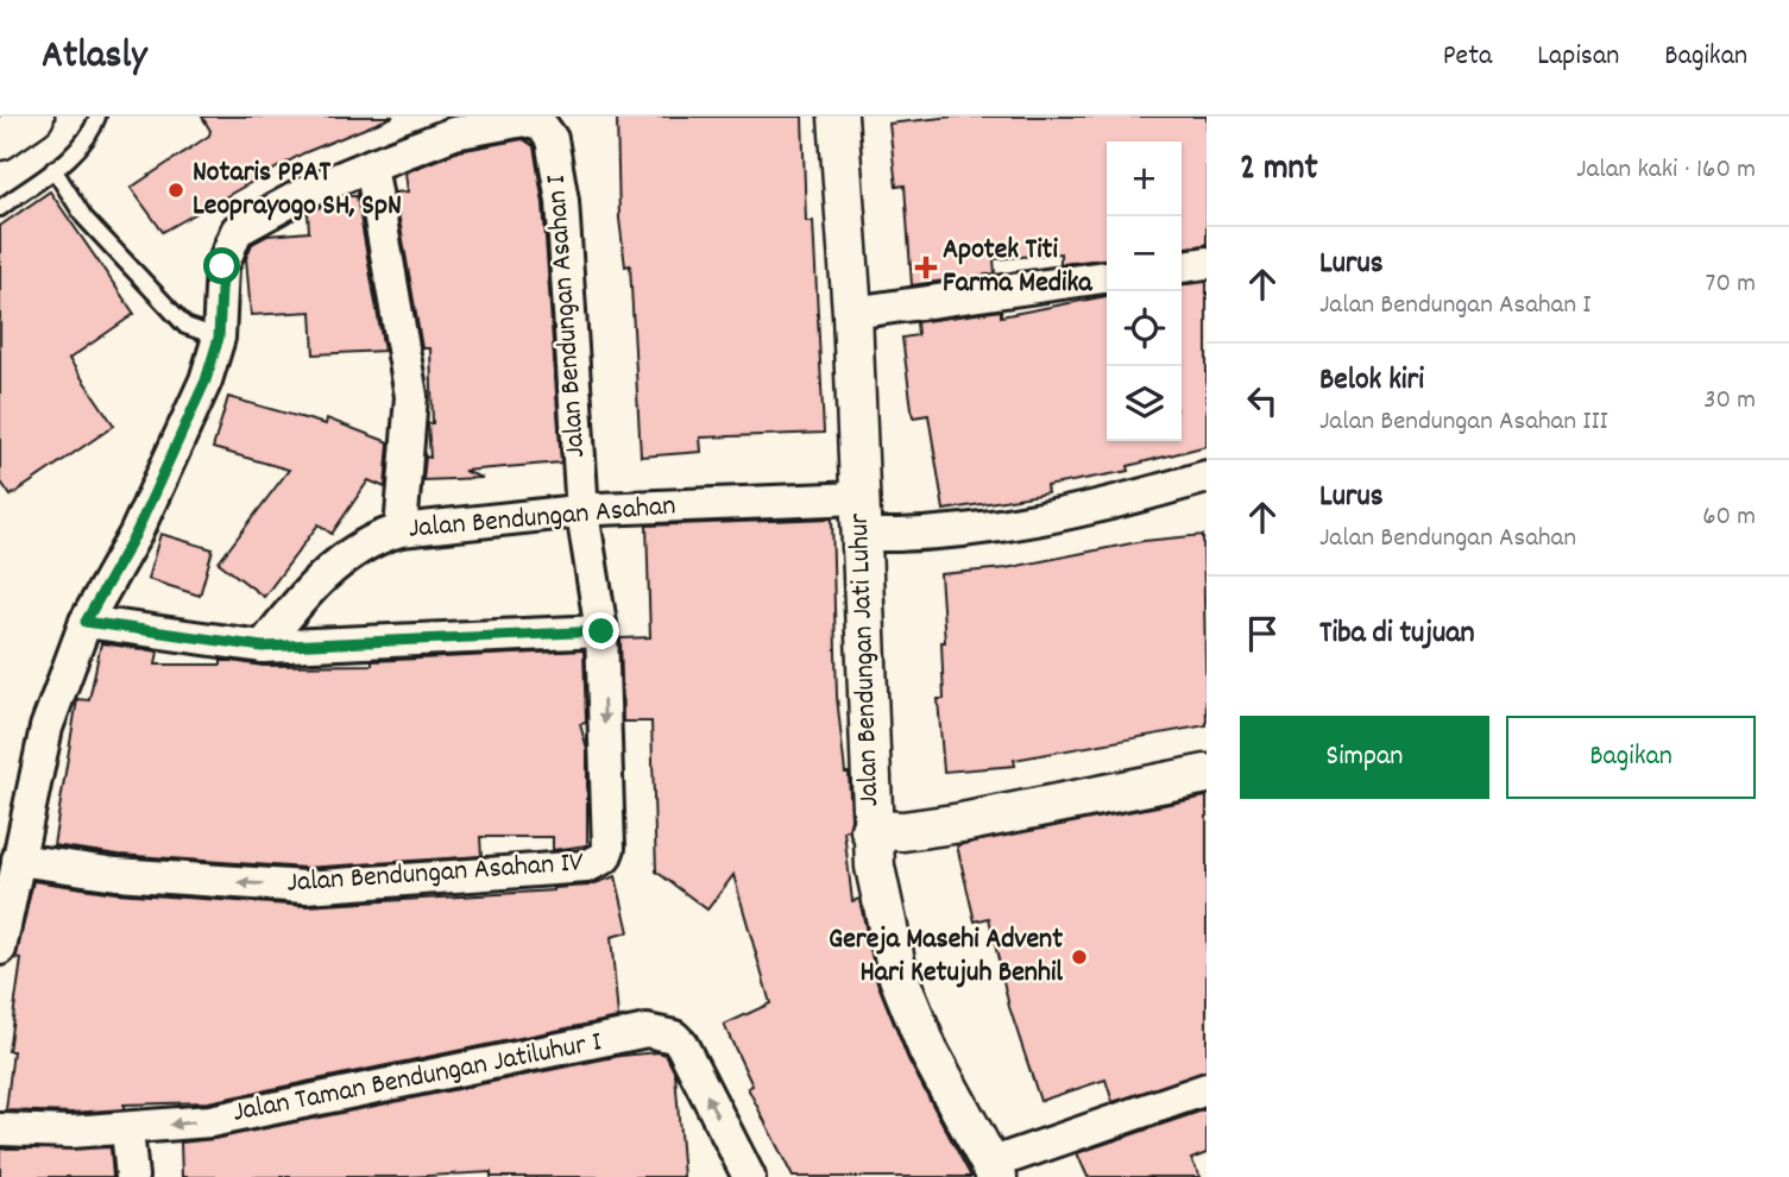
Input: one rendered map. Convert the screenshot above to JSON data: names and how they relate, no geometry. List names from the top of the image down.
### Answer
{
  "streets": {
    "street": [
      "Jalan Bendungan Asahan I",
      "Jalan Bendungan Asahan",
      "Jalan Bendungan Jati Luhur",
      "Jalan Bendungan Asahan IV",
      "Jalan Taman Bendungan Jatiluhur I"
    ]
  },
  "crossings": [
    ["Jalan Bendungan Asahan I", "Jalan Bendungan Asahan"],
    ["Jalan Bendungan Asahan I", "Jalan Bendungan Asahan IV"],
    ["Jalan Bendungan Asahan", "Jalan Bendungan Jati Luhur"],
    ["Jalan Bendungan Asahan", "Jalan Bendungan Asahan IV"]
  ],
  "one_way": ["Jalan Taman Bendungan Jatiluhur I"],
  "places": {
    "other": ["Notaris PPAT Leoprayogo SH, SpN", "Gereja Masehi Advent Hari Ketujuh Benhil"],
    "health": ["Apotek Titi Farma Medika"]
  },
  "page": {
    "header": "Atlasly",
    "nav": ["Peta", "Lapisan", "Bagikan"],
    "heading": ["2 mnt", "Jalan kaki · 160 m"],
    "map_buttons": ["+", "−"],
    "list": [
      ["Lurus", "Jalan Bendungan Asahan I", "70 m"],
      ["Belok kiri", "Jalan Bendungan Asahan III", "30 m"],
      ["Lurus", "Jalan Bendungan Asahan", "60 m"],
      "Tiba di tujuan"
    ],
    "buttons": ["Simpan", "Bagikan"]
  }
}
